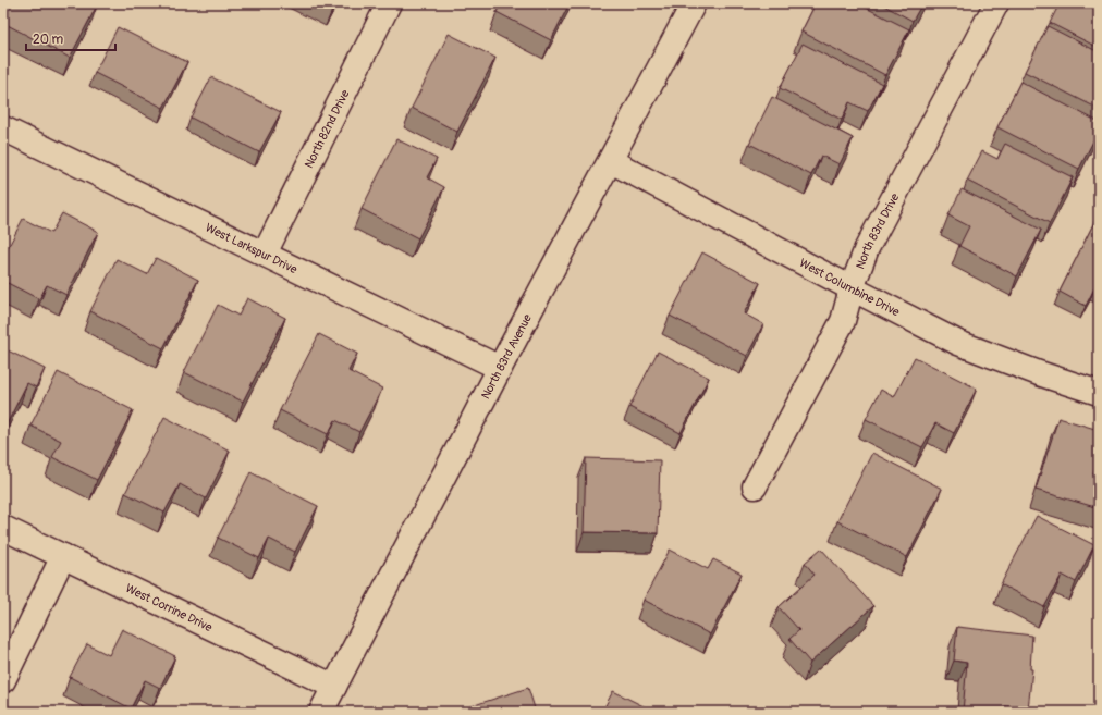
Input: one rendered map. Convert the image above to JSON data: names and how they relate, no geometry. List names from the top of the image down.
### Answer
{
  "streets": {
    "street": [
      "North 82nd Drive",
      "North 83rd Drive",
      "West Larkspur Drive",
      "West Columbine Drive",
      "North 83rd Avenue",
      "West Corrine Drive"
    ]
  },
  "crossings": [
    ["North 82nd Drive", "West Larkspur Drive"],
    ["North 83rd Drive", "West Columbine Drive"],
    ["West Larkspur Drive", "North 83rd Avenue"],
    ["West Columbine Drive", "North 83rd Avenue"],
    ["North 83rd Avenue", "West Corrine Drive"]
  ],
  "scale_bar": "20 m"
}
